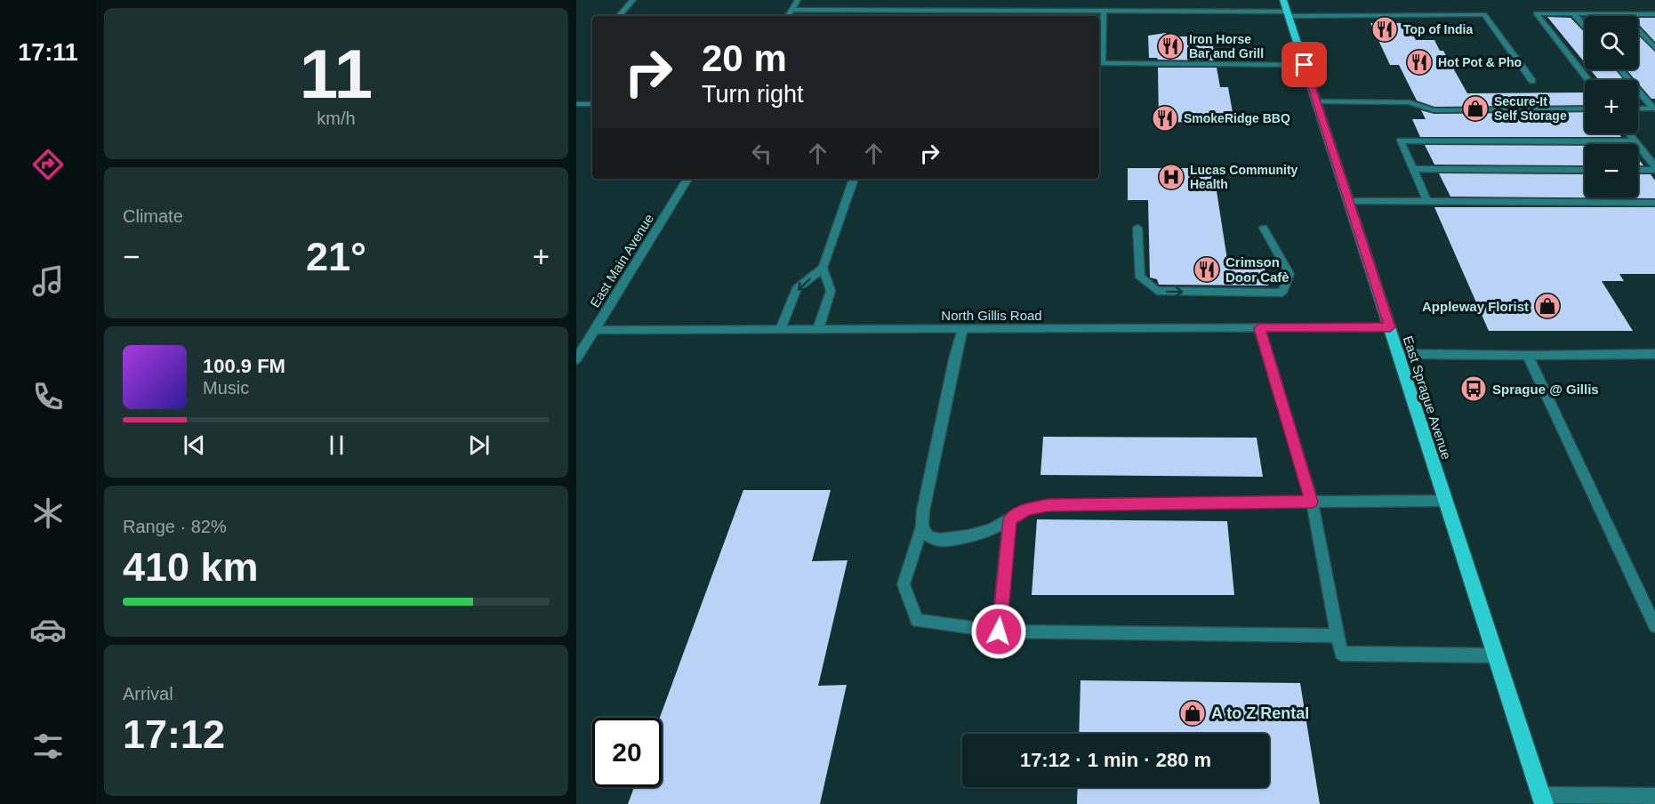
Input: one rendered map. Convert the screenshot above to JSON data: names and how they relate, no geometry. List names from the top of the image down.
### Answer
{
  "streets": {
    "main road": ["East Sprague Avenue"],
    "street": ["East Main Avenue", "North Gillis Road"]
  },
  "crossings": [
    ["East Main Avenue", "North Gillis Road"],
    ["North Gillis Road", "East Sprague Avenue"]
  ],
  "places": {
    "restaurant": [
      "Top of India",
      "Iron Horse Bar and Grill",
      "Hot Pot & Pho",
      "SmokeRidge BBQ",
      "Crimson Door Cafè"
    ],
    "shop": ["Secure-It Self Storage", "Appleway Florist", "A to Z Rental"],
    "hospital": ["Lucas Community Health"],
    "bus stop": ["Sprague @ Gillis"]
  },
  "page": {
    "tabs": "17:11",
    "tile": [
      ["11", "km/h"],
      "Climate",
      ["Range · 82%", "410 km"],
      ["Arrival", "17:12"]
    ],
    "map_buttons": ["+", "−"],
    "turn": ["20 m", "Turn right"],
    "heat": ["−", "21°", "+"],
    "song": ["100.9 FM", "Music"],
    "limit": "20",
    "trip": "17:12 · 1 min · 280 m"
  }
}
